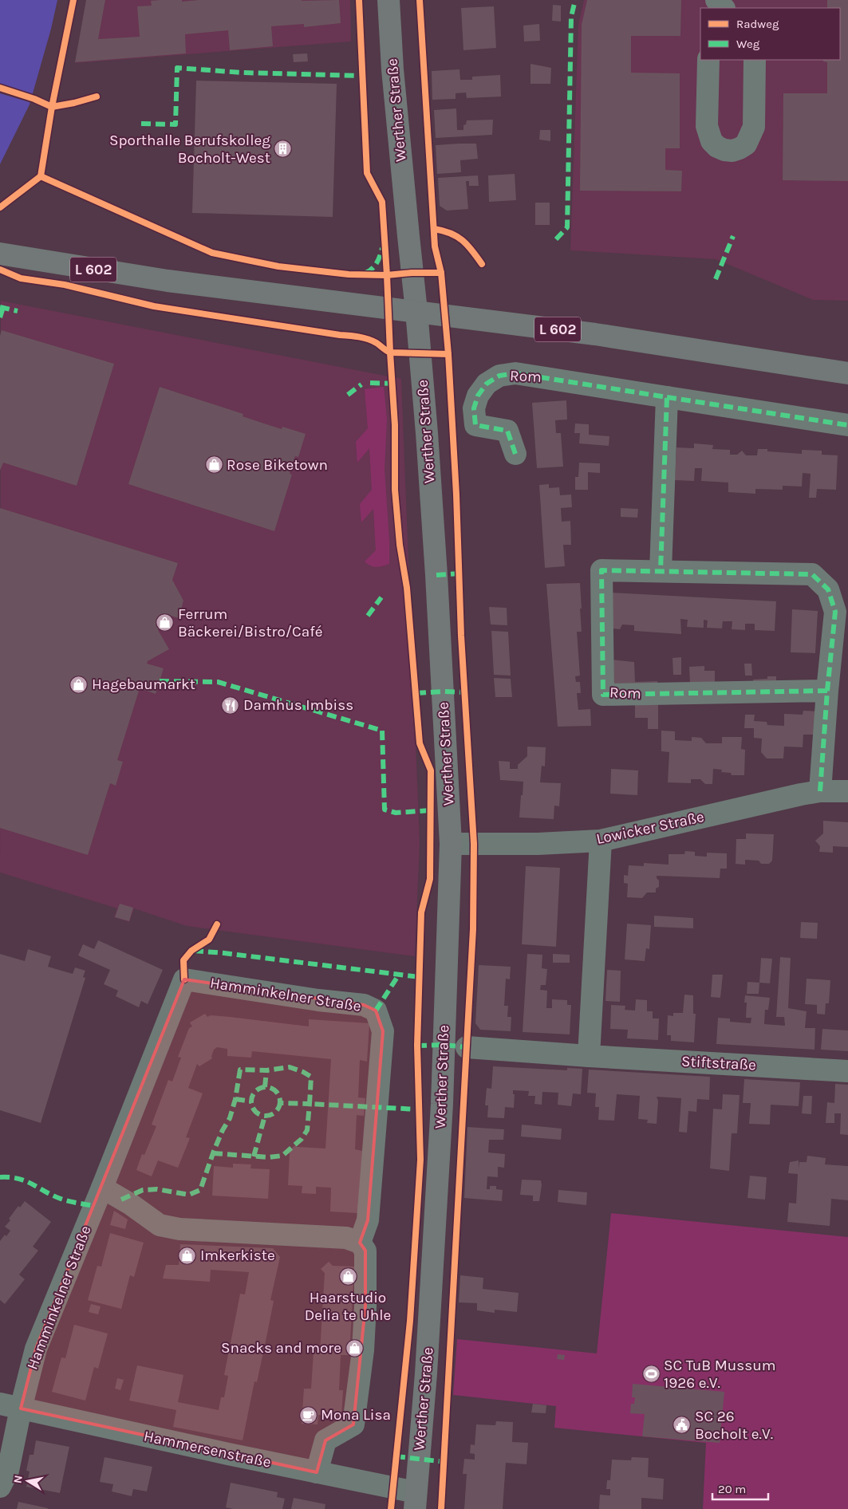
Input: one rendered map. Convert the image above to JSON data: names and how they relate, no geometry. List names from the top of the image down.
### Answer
{
  "streets": {
    "main road": ["Werther Straße", "L 602"],
    "street": [
      "Rom",
      "Lowicker Straße",
      "Hamminkelner Straße",
      "Stiftstraße",
      "Hammersenstraße"
    ]
  },
  "crossings": [
    ["Werther Straße", "L 602"],
    ["Werther Straße", "Lowicker Straße"],
    ["Werther Straße", "Hammersenstraße"],
    ["Rom", "Lowicker Straße"],
    ["Hamminkelner Straße", "Hammersenstraße"]
  ],
  "places": {
    "building": ["Sporthalle Berufskolleg Bocholt-West"],
    "shop": [
      "Rose Biketown",
      "Ferrum Bäckerei/Bistro/Café",
      "Hagebaumarkt",
      "Imkerkiste",
      "Haarstudio Delia te Uhle",
      "Snacks and more"
    ],
    "restaurant": ["Damhus Imbiss"],
    "sports": ["SC TuB Mussum 1926 e.V."],
    "cafe": ["Mona Lisa"],
    "public building": ["SC 26 Bocholt e.V."]
  },
  "legend": ["Radweg", "Weg"],
  "scale_bar": "20 m",
  "north": "left"
}
